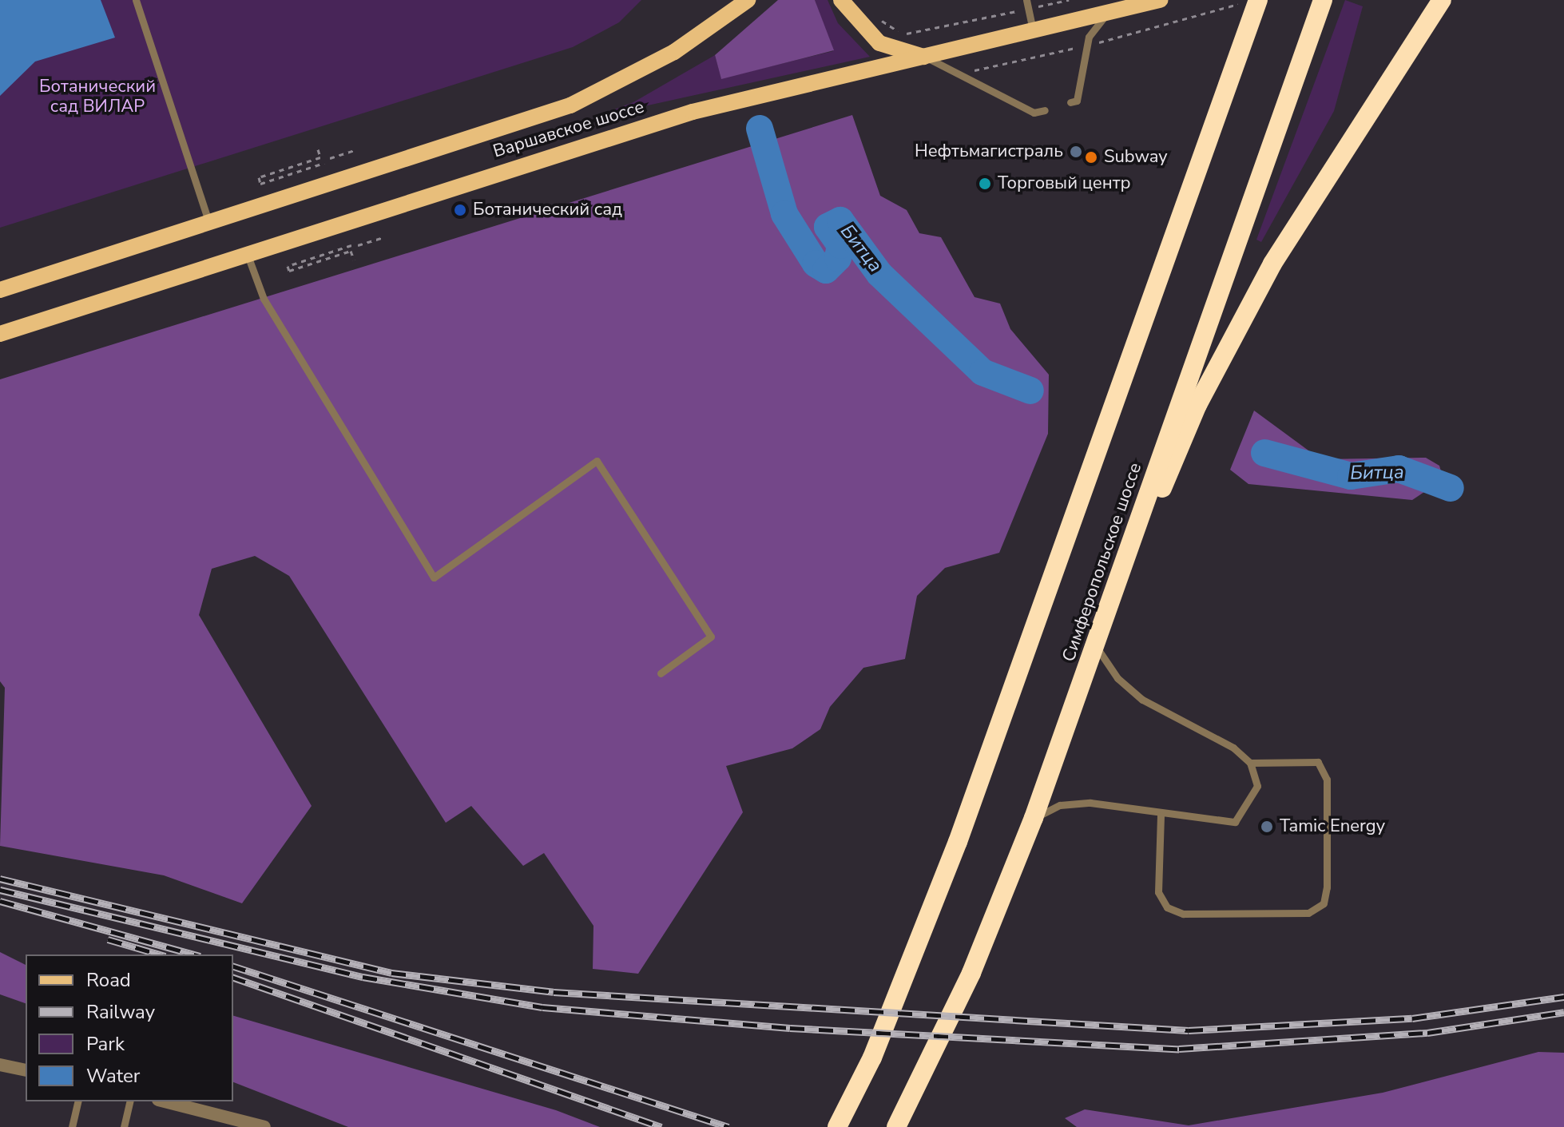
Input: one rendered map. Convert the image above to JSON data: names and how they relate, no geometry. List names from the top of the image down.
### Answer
{
  "streets": {
    "highway": ["Симферопольское шоссе"],
    "main road": ["Варшавское шоссе"]
  },
  "water": ["Битца"],
  "parks": ["Ботанический сад ВИЛАР"],
  "places": [
    "Нефтьмагистраль",
    "Subway",
    "Торговый центр",
    "Ботанический сад",
    "Tamic Energy"
  ],
  "legend": [
    "Road",
    "Railway",
    "Park",
    "Water"
  ]
}
